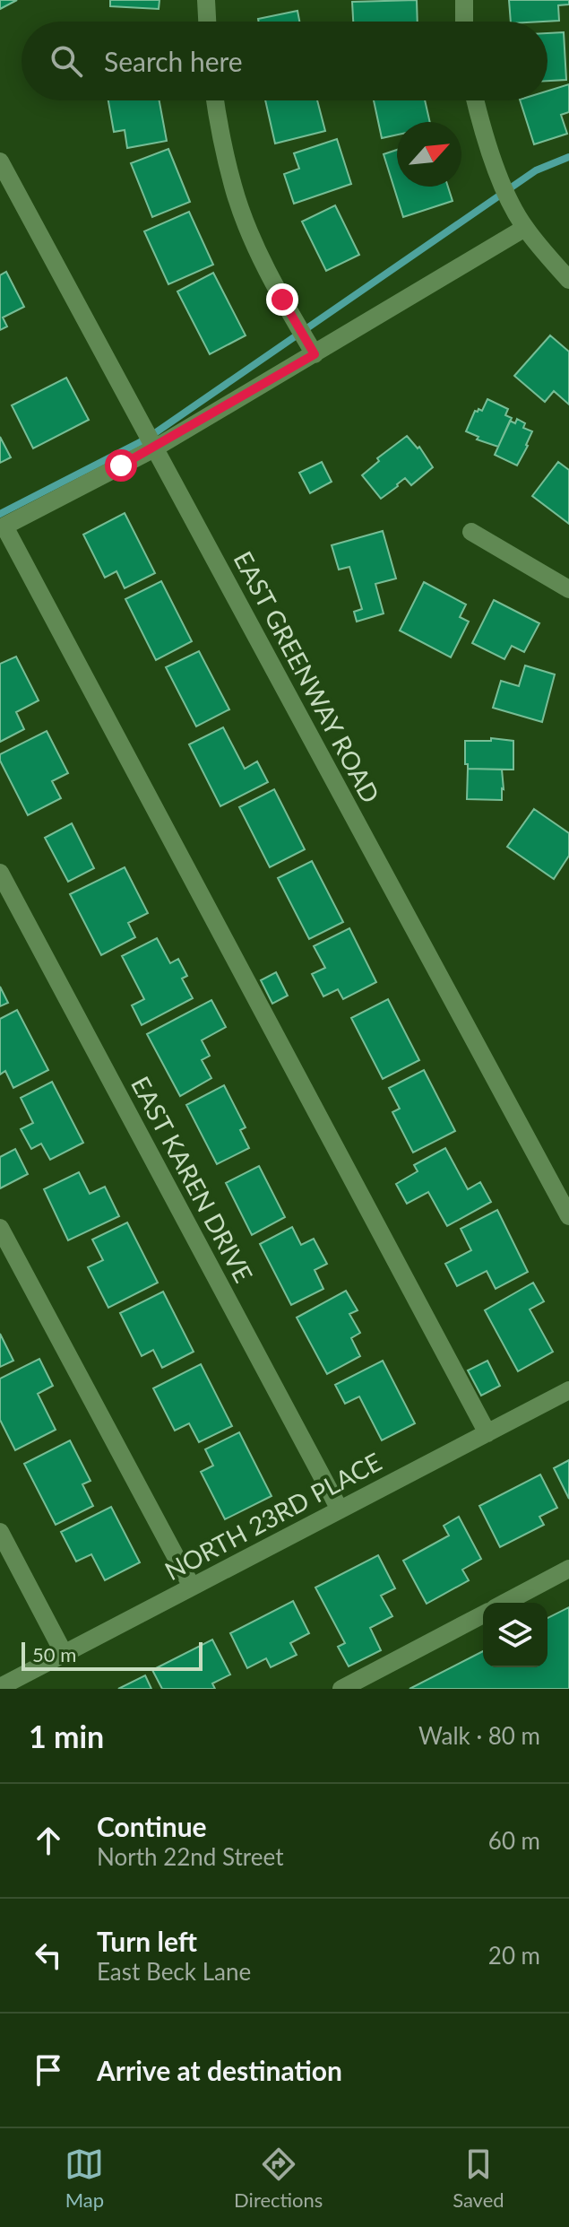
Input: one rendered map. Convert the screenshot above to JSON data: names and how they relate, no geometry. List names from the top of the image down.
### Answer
{
  "streets": {
    "street": ["EAST GREENWAY ROAD", "EAST KAREN DRIVE", "NORTH 23RD PLACE"]
  },
  "crossings": [
    ["EAST KAREN DRIVE", "NORTH 23RD PLACE"]
  ],
  "scale_bar": "50 m",
  "north": "top right",
  "page": {
    "search": "Search here",
    "scale": "50 m",
    "heading": ["1 min", "Walk · 80 m"],
    "list": [
      ["Continue", "North 22nd Street", "60 m"],
      ["Turn left", "East Beck Lane", "20 m"],
      "Arrive at destination"
    ],
    "nav": ["Map", "Directions", "Saved"]
  }
}
